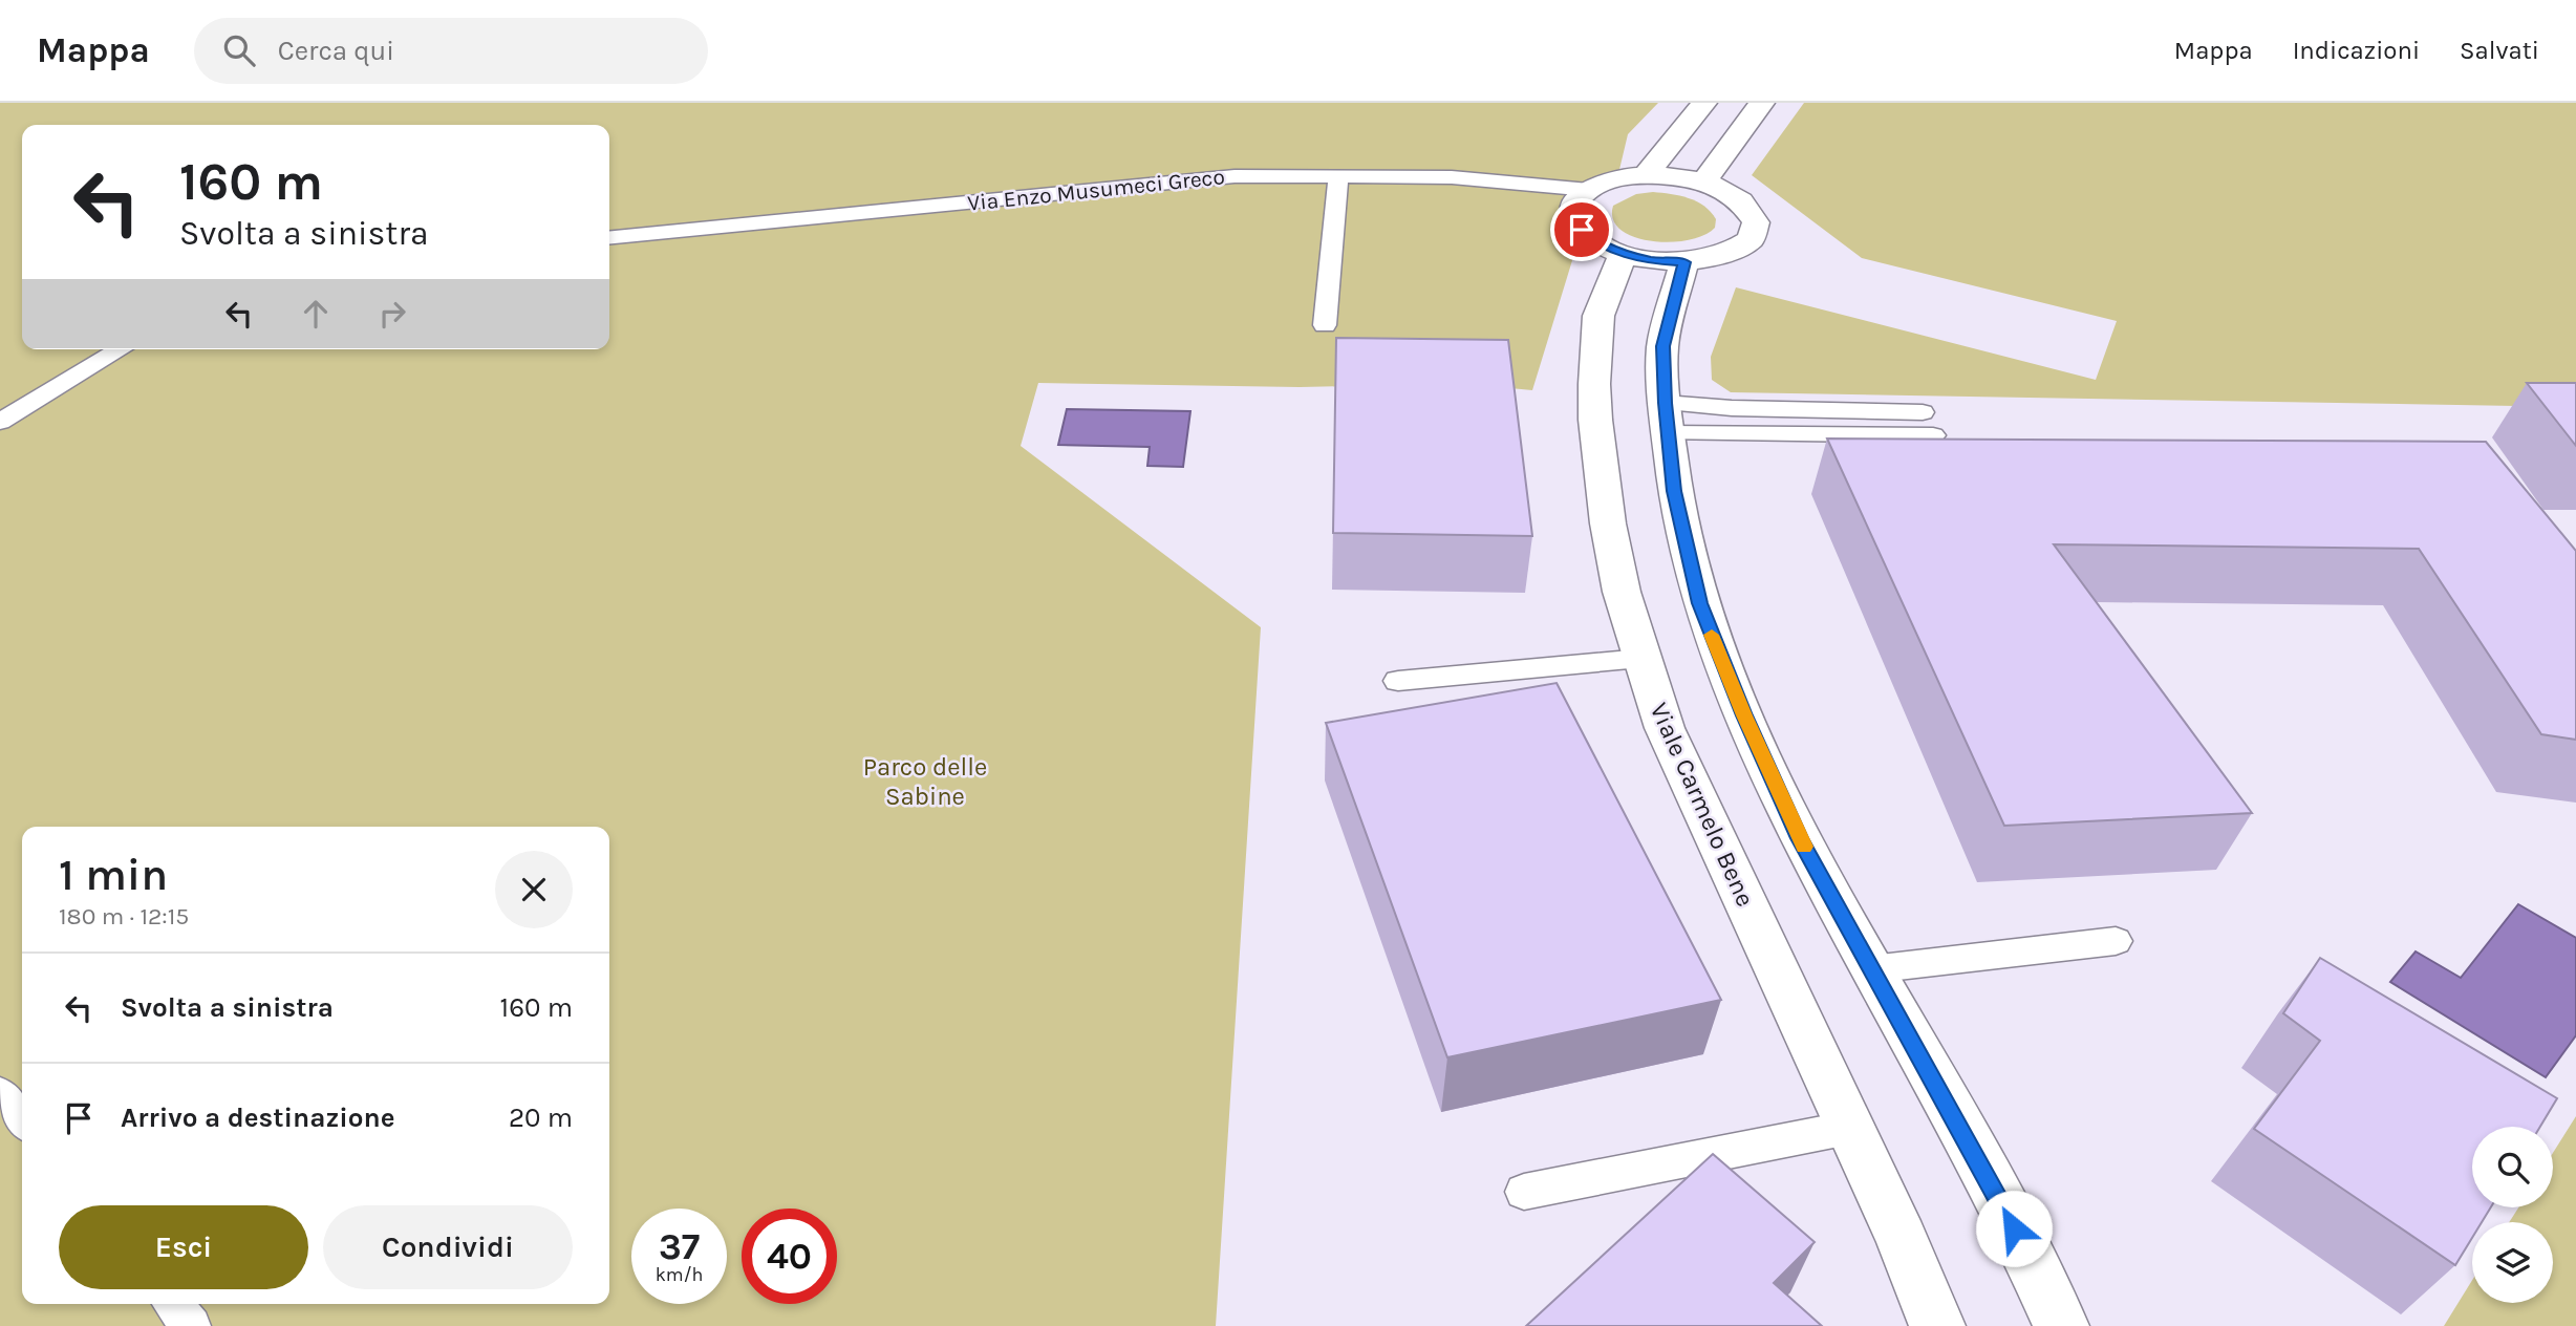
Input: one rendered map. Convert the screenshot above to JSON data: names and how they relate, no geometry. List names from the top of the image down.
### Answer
{
  "streets": {
    "street": ["Viale Carmelo Bene"],
    "lane": ["Via Enzo Musumeci Greco"]
  },
  "parks": ["Parco delle Sabine"],
  "page": {
    "header": "Mappa",
    "search": "Cerca qui",
    "nav": ["Mappa", "Indicazioni", "Salvati"],
    "turn": ["160 m", "Svolta a sinistra"],
    "heading": ["1 min", "180 m · 12:15"],
    "list": [
      {
        "name": "Svolta a sinistra",
        "value": "160 m"
      },
      {
        "name": "Arrivo a destinazione",
        "value": "20 m"
      }
    ],
    "buttons": ["Esci", "Condividi"],
    "speed": "37 km/h",
    "limit": "40"
  }
}
